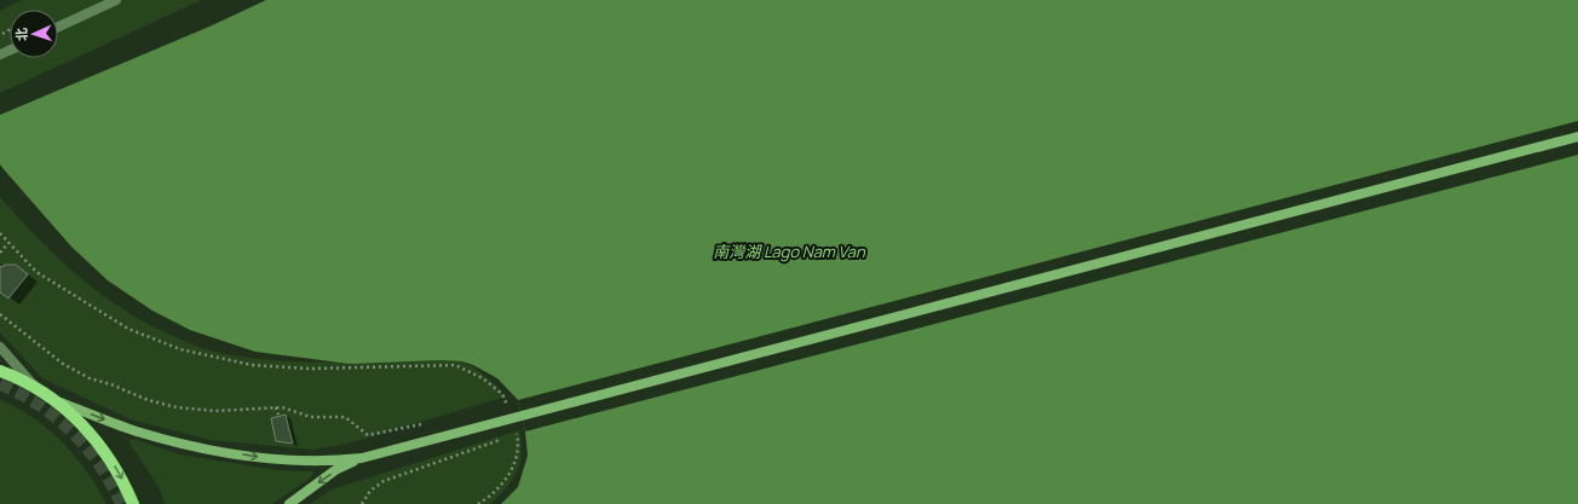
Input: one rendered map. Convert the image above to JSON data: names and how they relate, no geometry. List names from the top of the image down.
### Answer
{
  "water": ["南灣湖 Lago Nam Van"],
  "north": "left"
}
